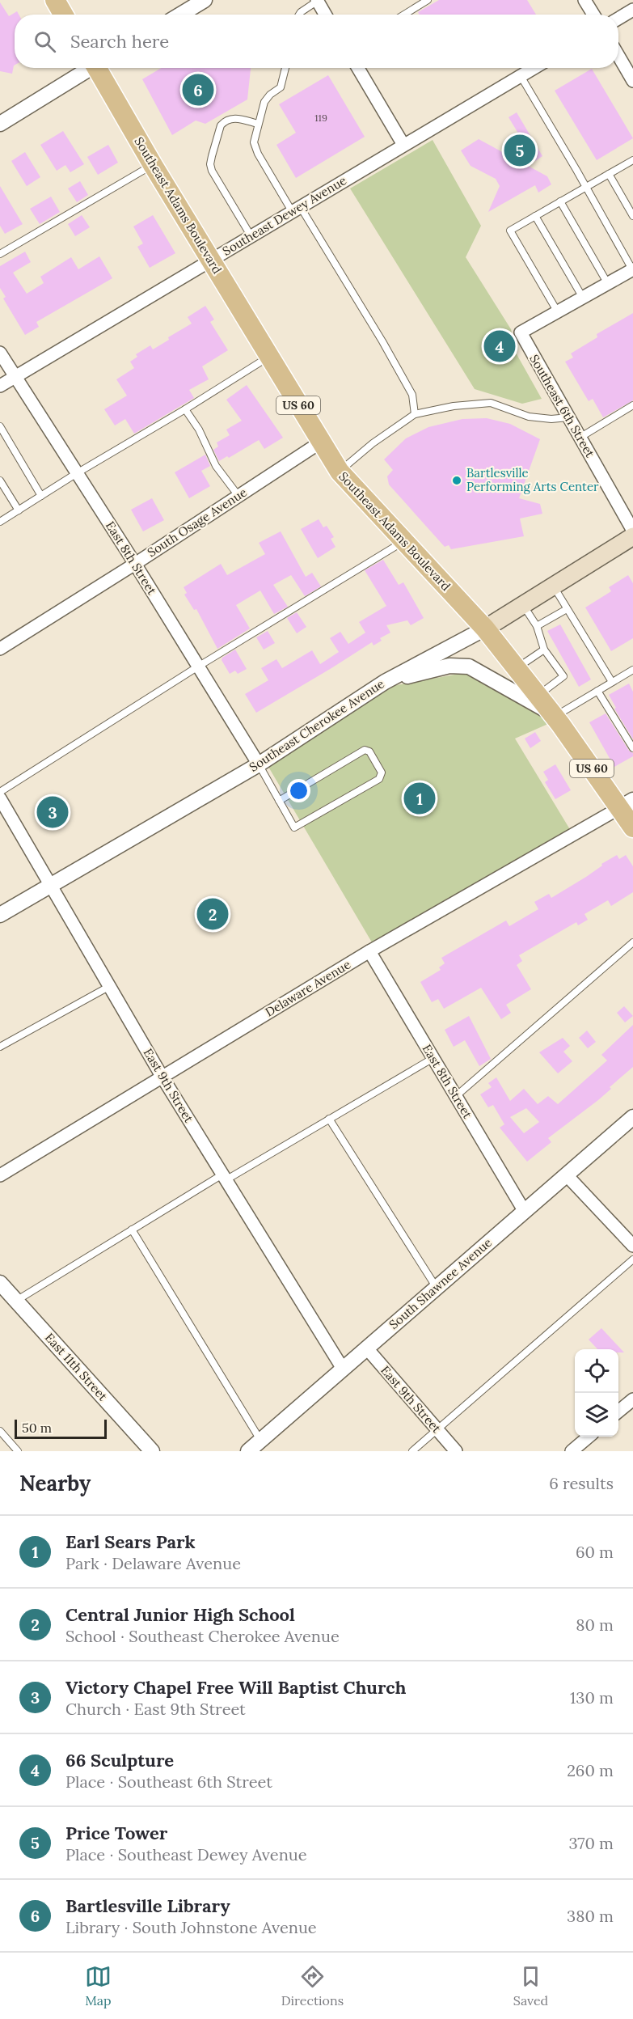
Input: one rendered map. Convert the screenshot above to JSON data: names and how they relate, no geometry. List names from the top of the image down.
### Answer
{
  "streets": {
    "main road": ["Southeast Adams Boulevard", "US 60", "Southeast Cherokee Avenue"],
    "street": [
      "Southeast Dewey Avenue",
      "Southeast 6th Street",
      "South Osage Avenue",
      "East 8th Street",
      "Delaware Avenue",
      "East 9th Street",
      "South Shawnee Avenue",
      "East 11th Street"
    ]
  },
  "crossings": [
    ["Southeast Adams Boulevard", "Southeast Dewey Avenue"],
    ["Southeast Adams Boulevard", "South Osage Avenue"],
    ["Southeast Adams Boulevard", "Southeast Cherokee Avenue"],
    ["Southeast Adams Boulevard", "Delaware Avenue"],
    ["Southeast Dewey Avenue", "East 8th Street"],
    ["South Osage Avenue", "East 8th Street"],
    ["East 8th Street", "Southeast Cherokee Avenue"],
    ["East 8th Street", "Delaware Avenue"],
    ["East 8th Street", "South Shawnee Avenue"],
    ["Southeast Cherokee Avenue", "East 9th Street"],
    ["Delaware Avenue", "East 9th Street"],
    ["East 9th Street", "South Shawnee Avenue"]
  ],
  "places": ["Bartlesville Performing Arts Center"],
  "house_numbers": ["119"],
  "scale_bar": "50 m",
  "page": {
    "search": "Search here",
    "pins": [
      "6",
      "5",
      "4",
      "1",
      "3",
      "2"
    ],
    "scale": "50 m",
    "heading": ["Nearby", "6 results"],
    "list": [
      {
        "mark": "1",
        "name": "Earl Sears Park",
        "note": "Park · Delaware Avenue",
        "value": "60 m"
      },
      {
        "mark": "2",
        "name": "Central Junior High School",
        "note": "School · Southeast Cherokee Avenue",
        "value": "80 m"
      },
      {
        "mark": "3",
        "name": "Victory Chapel Free Will Baptist Church",
        "note": "Church · East 9th Street",
        "value": "130 m"
      },
      {
        "mark": "4",
        "name": "66 Sculpture",
        "note": "Place · Southeast 6th Street",
        "value": "260 m"
      },
      {
        "mark": "5",
        "name": "Price Tower",
        "note": "Place · Southeast Dewey Avenue",
        "value": "370 m"
      },
      {
        "mark": "6",
        "name": "Bartlesville Library",
        "note": "Library · South Johnstone Avenue",
        "value": "380 m"
      }
    ],
    "nav": ["Map", "Directions", "Saved"]
  }
}
